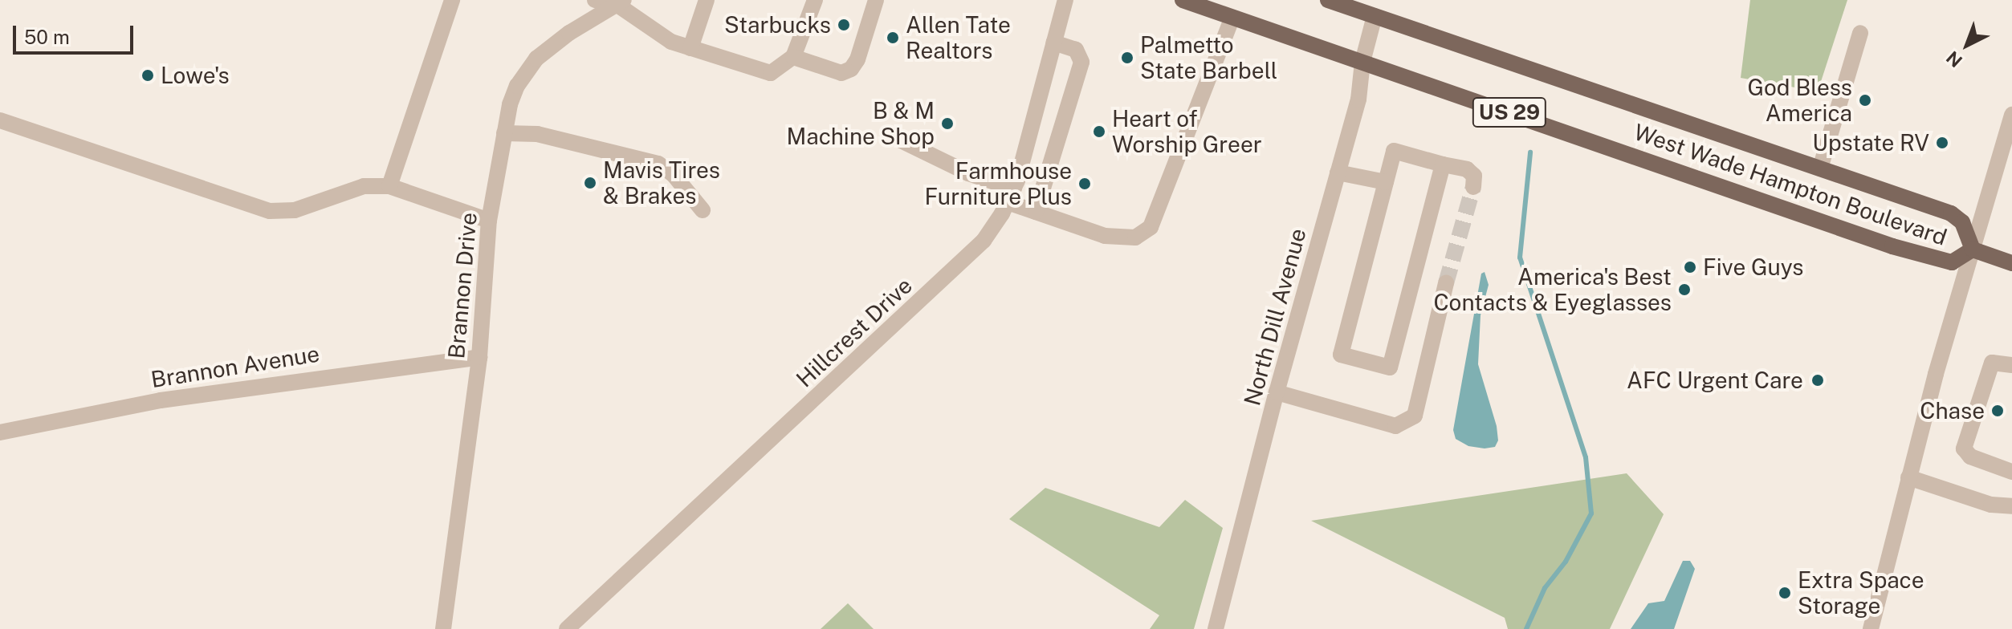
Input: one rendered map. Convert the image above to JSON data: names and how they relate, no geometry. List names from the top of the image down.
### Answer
{
  "streets": {
    "main road": ["US 29", "West Wade Hampton Boulevard"],
    "street": [
      "Brannon Drive",
      "North Dill Avenue",
      "Hillcrest Drive",
      "Brannon Avenue"
    ]
  },
  "crossings": [
    ["West Wade Hampton Boulevard", "North Dill Avenue"],
    ["Brannon Drive", "Brannon Avenue"]
  ],
  "places": [
    "Starbucks",
    "Allen Tate Realtors",
    "Palmetto State Barbell",
    "Lowe's",
    "God Bless America",
    "B & M Machine Shop",
    "Heart of Worship Greer",
    "Upstate RV",
    "Mavis Tires & Brakes",
    "Farmhouse Furniture Plus",
    "Five Guys",
    "America's Best Contacts & Eyeglasses",
    "AFC Urgent Care",
    "Chase",
    "Extra Space Storage"
  ],
  "scale_bar": "50 m",
  "north": "bottom left"
}
